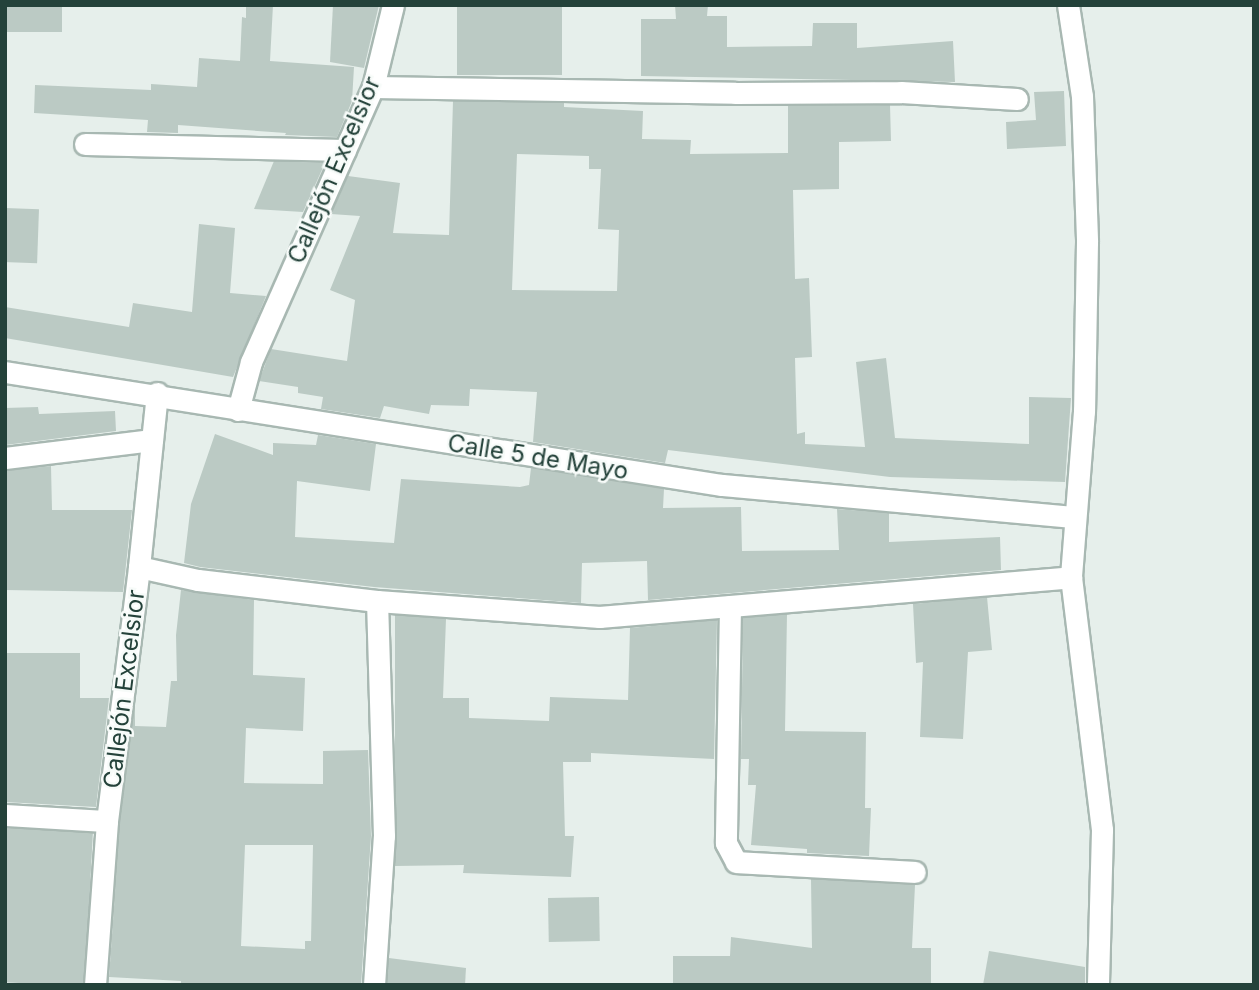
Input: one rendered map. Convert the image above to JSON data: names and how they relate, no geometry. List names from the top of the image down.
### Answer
{
  "streets": {
    "street": ["Callejón Excelsior", "Calle 5 de Mayo"]
  },
  "crossings": [
    ["Callejón Excelsior", "Calle 5 de Mayo"]
  ]
}
